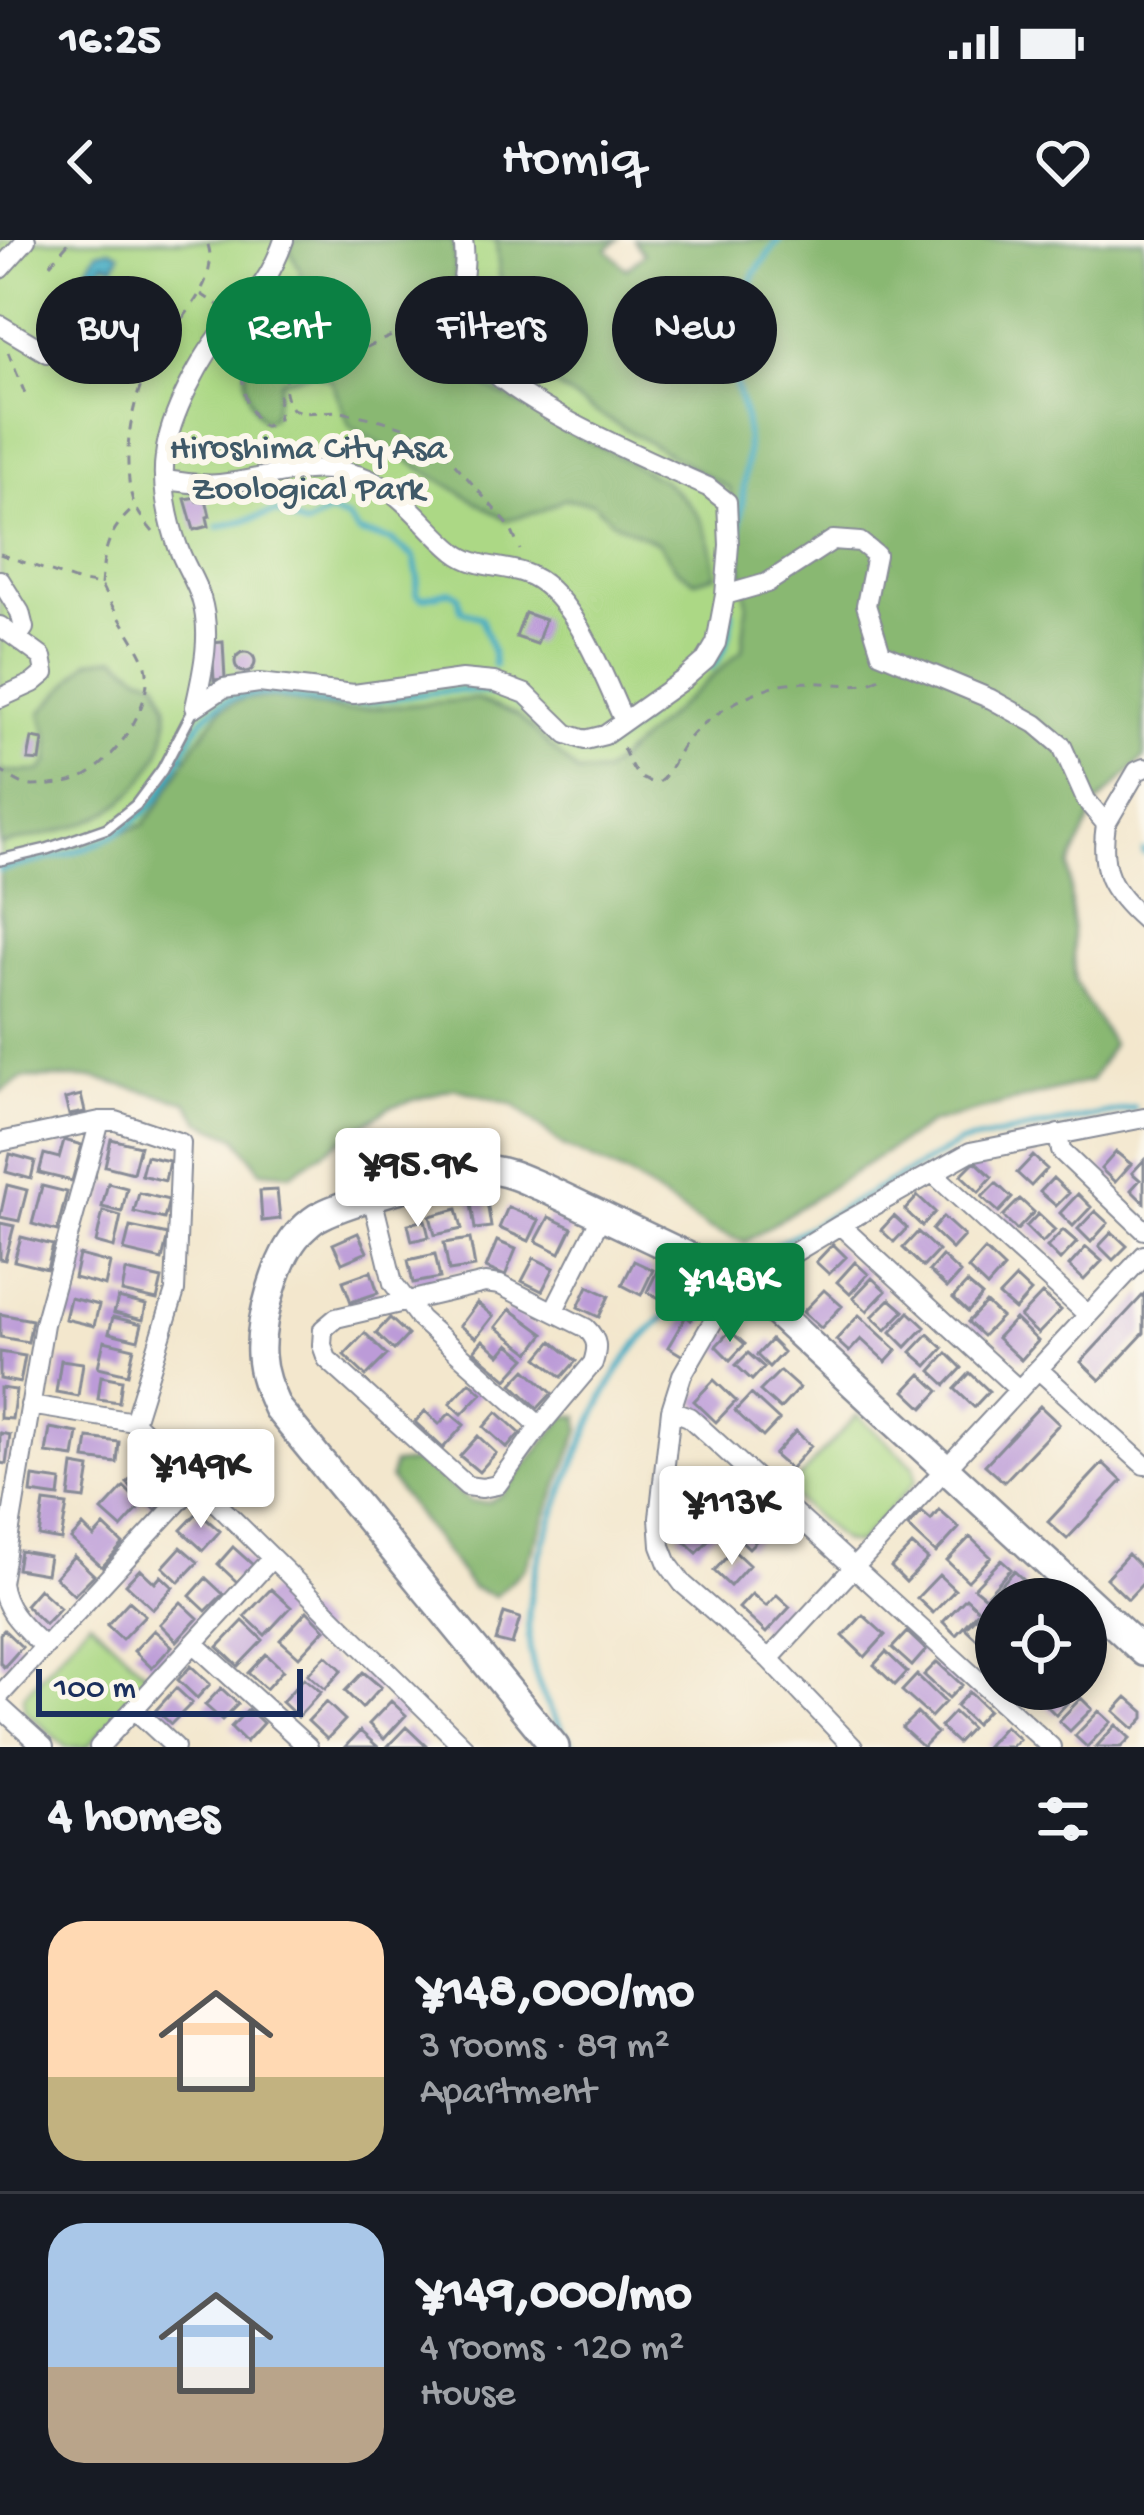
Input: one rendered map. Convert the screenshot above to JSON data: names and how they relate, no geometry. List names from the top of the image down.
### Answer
{
  "parks": ["Hiroshima City Asa Zoological Park"],
  "scale_bar": "100 m",
  "page": {
    "status": "16:25",
    "header": "Homiq",
    "chip": [
      "Buy",
      "Rent",
      "Filters",
      "New"
    ],
    "price": [
      "¥95.9K",
      "¥148K",
      "¥149K",
      "¥113K"
    ],
    "scale": "100 m",
    "heading": "4 homes",
    "list": [
      {
        "name": "¥148,000/mo",
        "note": "3 rooms · 89 m² · Apartment"
      },
      {
        "name": "¥149,000/mo",
        "note": "4 rooms · 120 m² · House"
      }
    ]
  }
}
